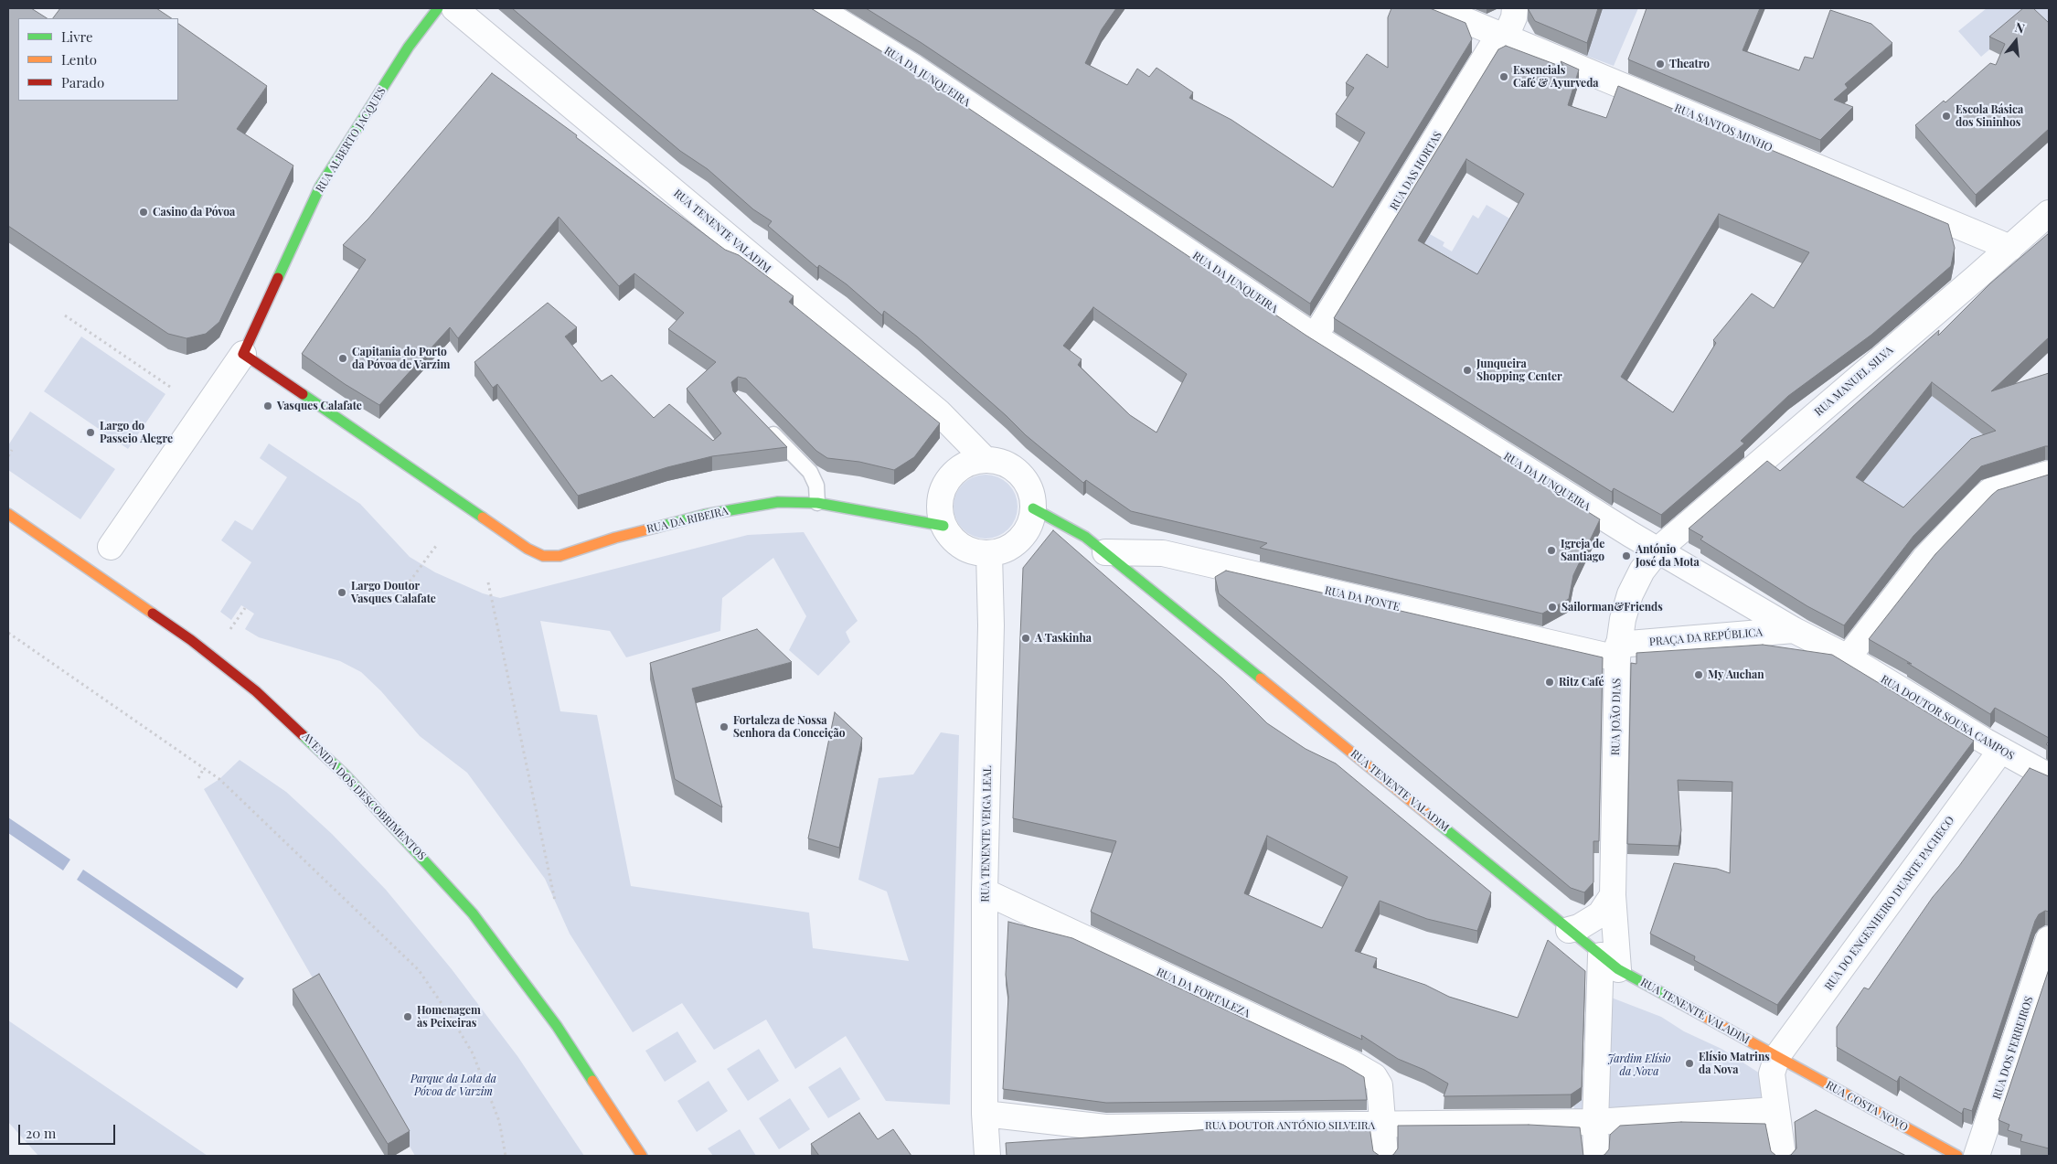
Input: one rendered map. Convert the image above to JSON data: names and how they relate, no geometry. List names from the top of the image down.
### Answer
{
  "streets": {
    "street": [
      "RUA DA JUNQUEIRA",
      "RUA SANTOS MINHO",
      "RUA ALBERTO JACQUES",
      "RUA DAS HORTAS",
      "RUA TENENTE VALADIM",
      "RUA MANUEL SILVA",
      "RUA DA RIBEIRA",
      "RUA DA PONTE",
      "PRAÇA DA REPÚBLICA",
      "RUA JOÃO DIAS",
      "RUA DOUTOR SOUSA CAMPOS",
      "AVENIDA DOS DESCOBRIMENTOS",
      "RUA TENENTE VEIGA LEAL",
      "RUA DO ENGENHEIRO DUARTE PACHECO",
      "RUA DA FORTALEZA",
      "RUA DOS FERREIROS",
      "RUA COSTA NOVO",
      "RUA DOUTOR ANTÓNIO SILVEIRA"
    ]
  },
  "crossings": [
    ["RUA DA JUNQUEIRA", "RUA DAS HORTAS"],
    ["RUA DA JUNQUEIRA", "RUA MANUEL SILVA"],
    ["RUA DA JUNQUEIRA", "PRAÇA DA REPÚBLICA"],
    ["RUA DA JUNQUEIRA", "RUA JOÃO DIAS"],
    ["RUA SANTOS MINHO", "RUA DAS HORTAS"],
    ["RUA SANTOS MINHO", "RUA MANUEL SILVA"],
    ["RUA ALBERTO JACQUES", "RUA DA RIBEIRA"],
    ["RUA TENENTE VALADIM", "RUA DA RIBEIRA"],
    ["RUA TENENTE VALADIM", "RUA DA PONTE"],
    ["RUA TENENTE VALADIM", "RUA JOÃO DIAS"],
    ["RUA TENENTE VALADIM", "RUA TENENTE VEIGA LEAL"],
    ["RUA TENENTE VALADIM", "RUA DO ENGENHEIRO DUARTE PACHECO"],
    ["RUA TENENTE VALADIM", "RUA COSTA NOVO"],
    ["RUA MANUEL SILVA", "PRAÇA DA REPÚBLICA"],
    ["RUA MANUEL SILVA", "RUA JOÃO DIAS"],
    ["RUA DA RIBEIRA", "RUA TENENTE VEIGA LEAL"],
    ["RUA DA PONTE", "PRAÇA DA REPÚBLICA"],
    ["RUA DA PONTE", "RUA JOÃO DIAS"],
    ["PRAÇA DA REPÚBLICA", "RUA JOÃO DIAS"],
    ["PRAÇA DA REPÚBLICA", "RUA DOUTOR SOUSA CAMPOS"],
    ["RUA JOÃO DIAS", "RUA DOUTOR ANTÓNIO SILVEIRA"],
    ["RUA DOUTOR SOUSA CAMPOS", "RUA DO ENGENHEIRO DUARTE PACHECO"],
    ["RUA TENENTE VEIGA LEAL", "RUA DA FORTALEZA"],
    ["RUA TENENTE VEIGA LEAL", "RUA DOUTOR ANTÓNIO SILVEIRA"],
    ["RUA DO ENGENHEIRO DUARTE PACHECO", "RUA COSTA NOVO"],
    ["RUA DA FORTALEZA", "RUA DOUTOR ANTÓNIO SILVEIRA"]
  ],
  "parks": ["Jardim Elísio da Nova", "Parque da Lota da Póvoa de Varzim"],
  "places": [
    "Theatro",
    "Essencials Café & Ayurveda",
    "Escola Básica dos Sininhos",
    "Casino da Póvoa",
    "Capitania do Porto da Póvoa de Varzim",
    "Junqueira Shopping Center",
    "Vasques Calafate",
    "Largo do Passeio Alegre",
    "Igreja de Santiago",
    "António José da Mota",
    "Largo Doutor Vasques Calafate",
    "Sailorman&Friends",
    "A Taskinha",
    "My Auchan",
    "Ritz Café",
    "Fortaleza de Nossa Senhora da Conceição",
    "Homenagem às Peixeiras",
    "Elísio Matrins da Nova"
  ],
  "legend": ["Livre", "Lento", "Parado"],
  "scale_bar": "20 m",
  "north": "top"
}
